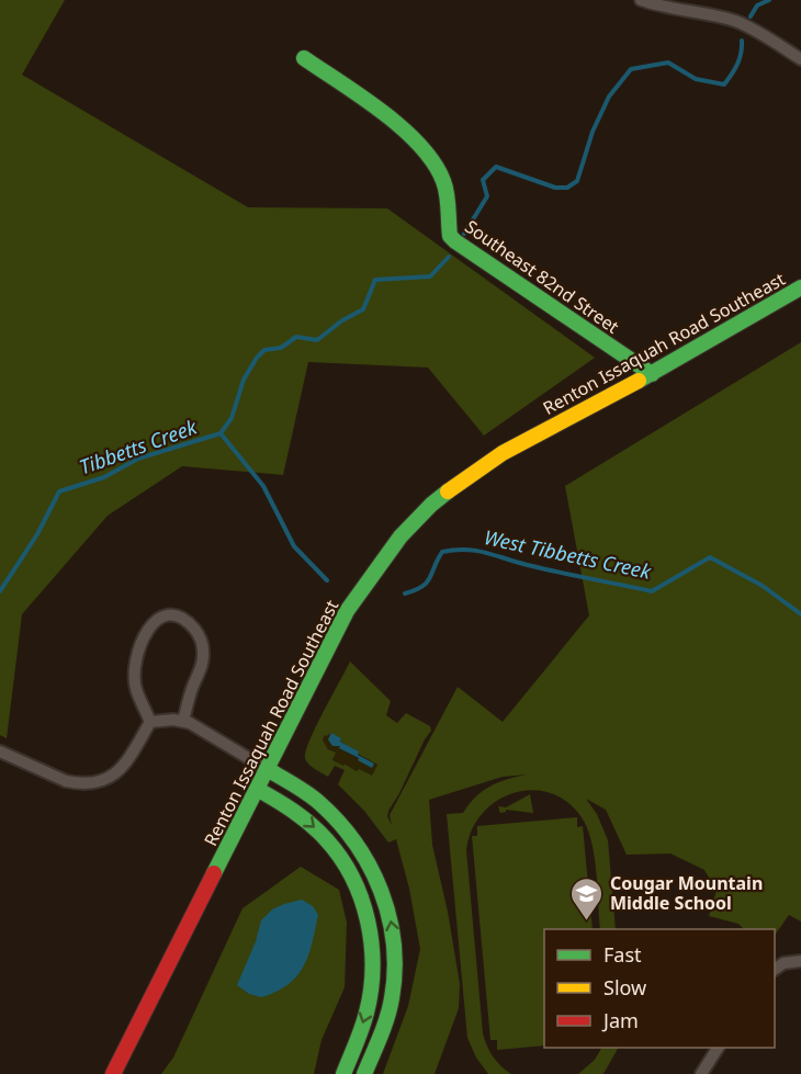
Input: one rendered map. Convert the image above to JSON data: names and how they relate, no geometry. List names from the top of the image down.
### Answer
{
  "streets": {
    "street": ["Southeast 82nd Street", "Renton Issaquah Road Southeast"]
  },
  "crossings": [
    ["Southeast 82nd Street", "Renton Issaquah Road Southeast"]
  ],
  "water": ["Tibbetts Creek", "West Tibbetts Creek"],
  "places": {
    "school or university": ["Cougar Mountain Middle School"]
  },
  "legend": ["Fast", "Slow", "Jam"]
}
